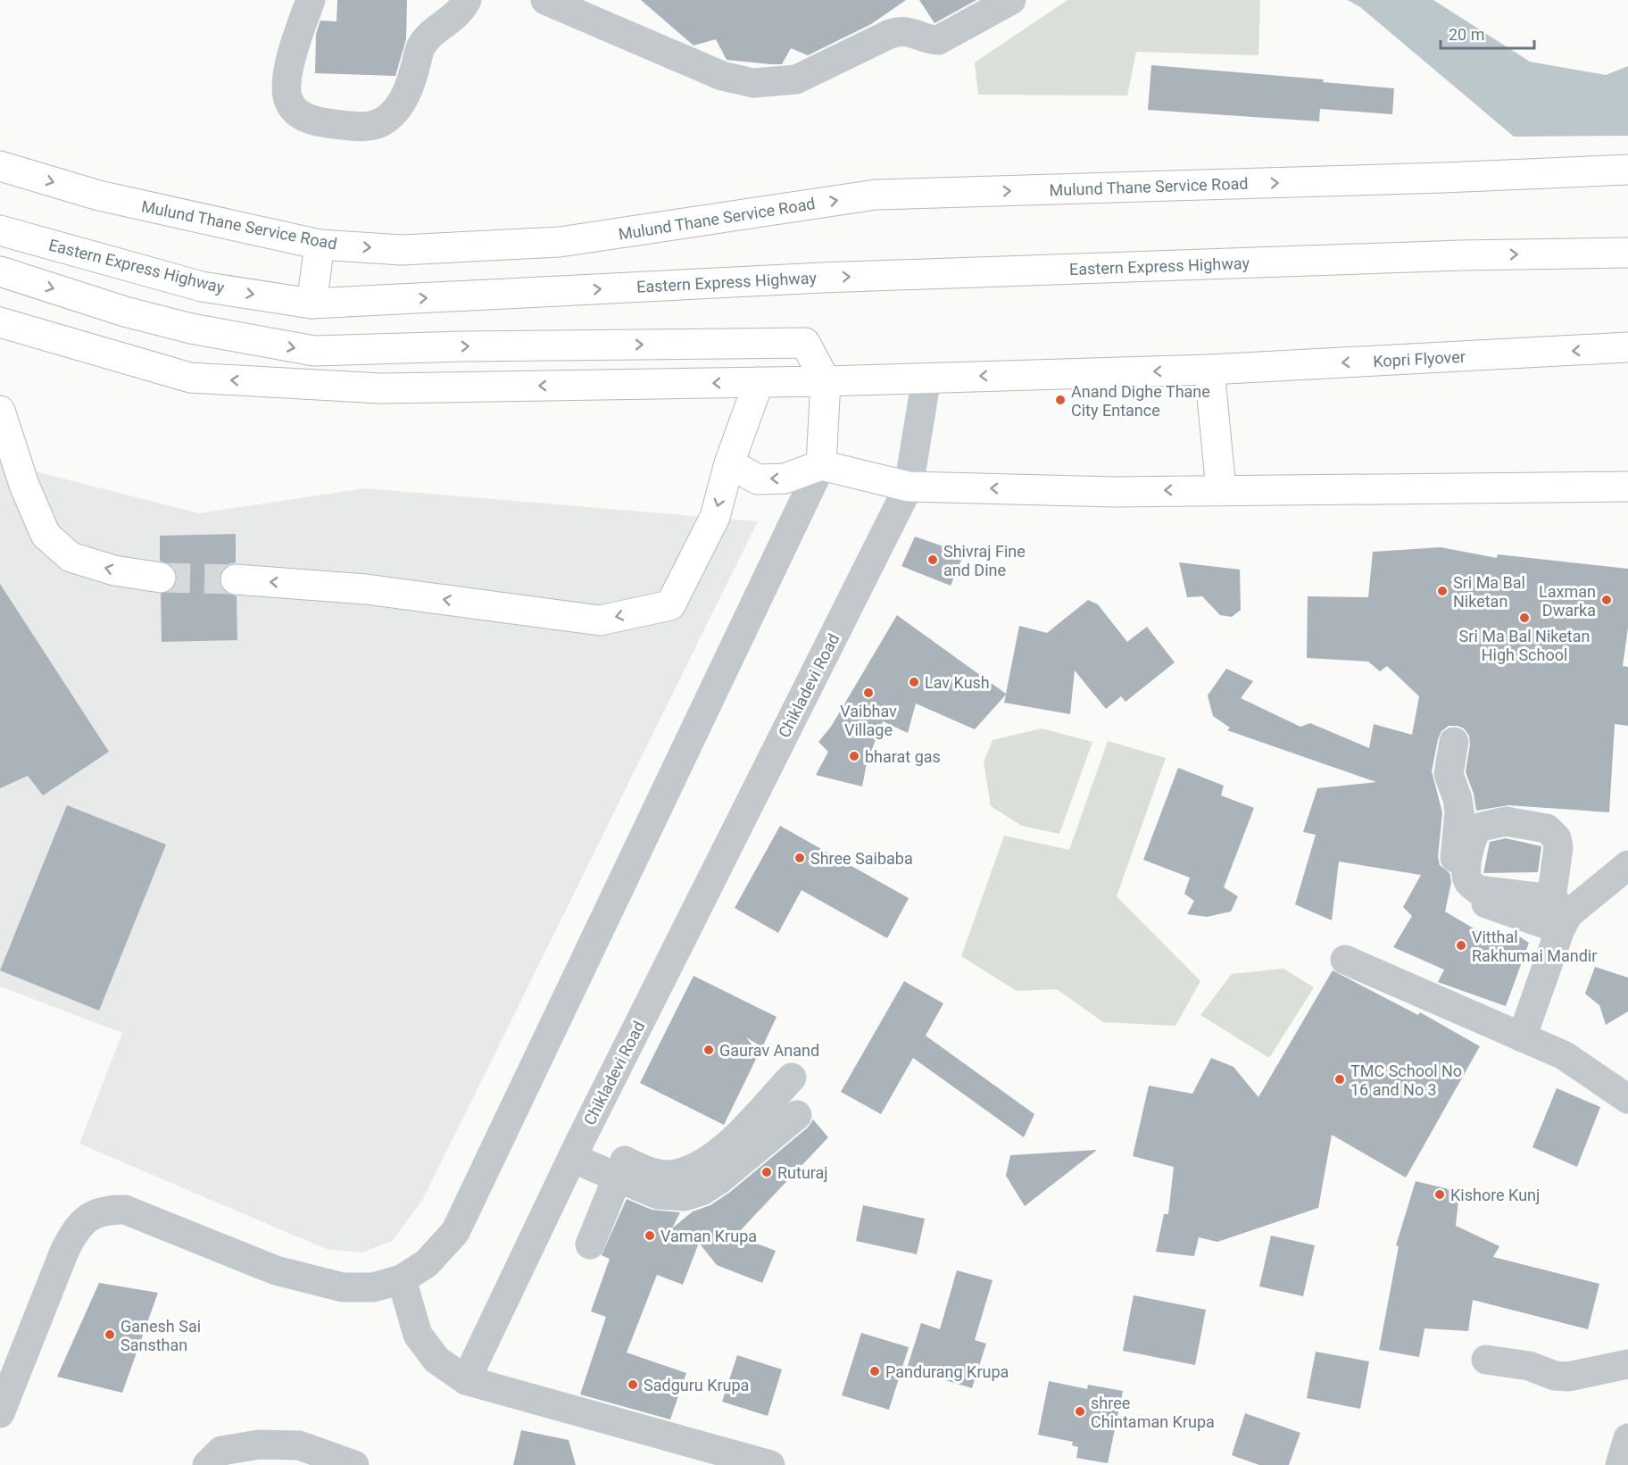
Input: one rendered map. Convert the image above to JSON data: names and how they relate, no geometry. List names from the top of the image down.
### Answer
{
  "streets": {
    "main road": ["Mulund Thane Service Road", "Eastern Express Highway", "Kopri Flyover"],
    "street": ["Chikladevi Road"]
  },
  "places": [
    "Anand Dighe Thane City Entance",
    "Shivraj Fine and Dine",
    "Sri Ma Bal Niketan",
    "Laxman Dwarka",
    "Sri Ma Bal Niketan High School",
    "Lav Kush",
    "Vaibhav Village",
    "bharat gas",
    "Shree Saibaba",
    "Vitthal Rakhumai Mandir",
    "Gaurav Anand",
    "TMC School No 16 and No 3",
    "Ruturaj",
    "Kishore Kunj",
    "Vaman Krupa",
    "Ganesh Sai Sansthan",
    "Pandurang Krupa",
    "Sadguru Krupa",
    "shree Chintaman Krupa"
  ],
  "scale_bar": "20 m"
}
